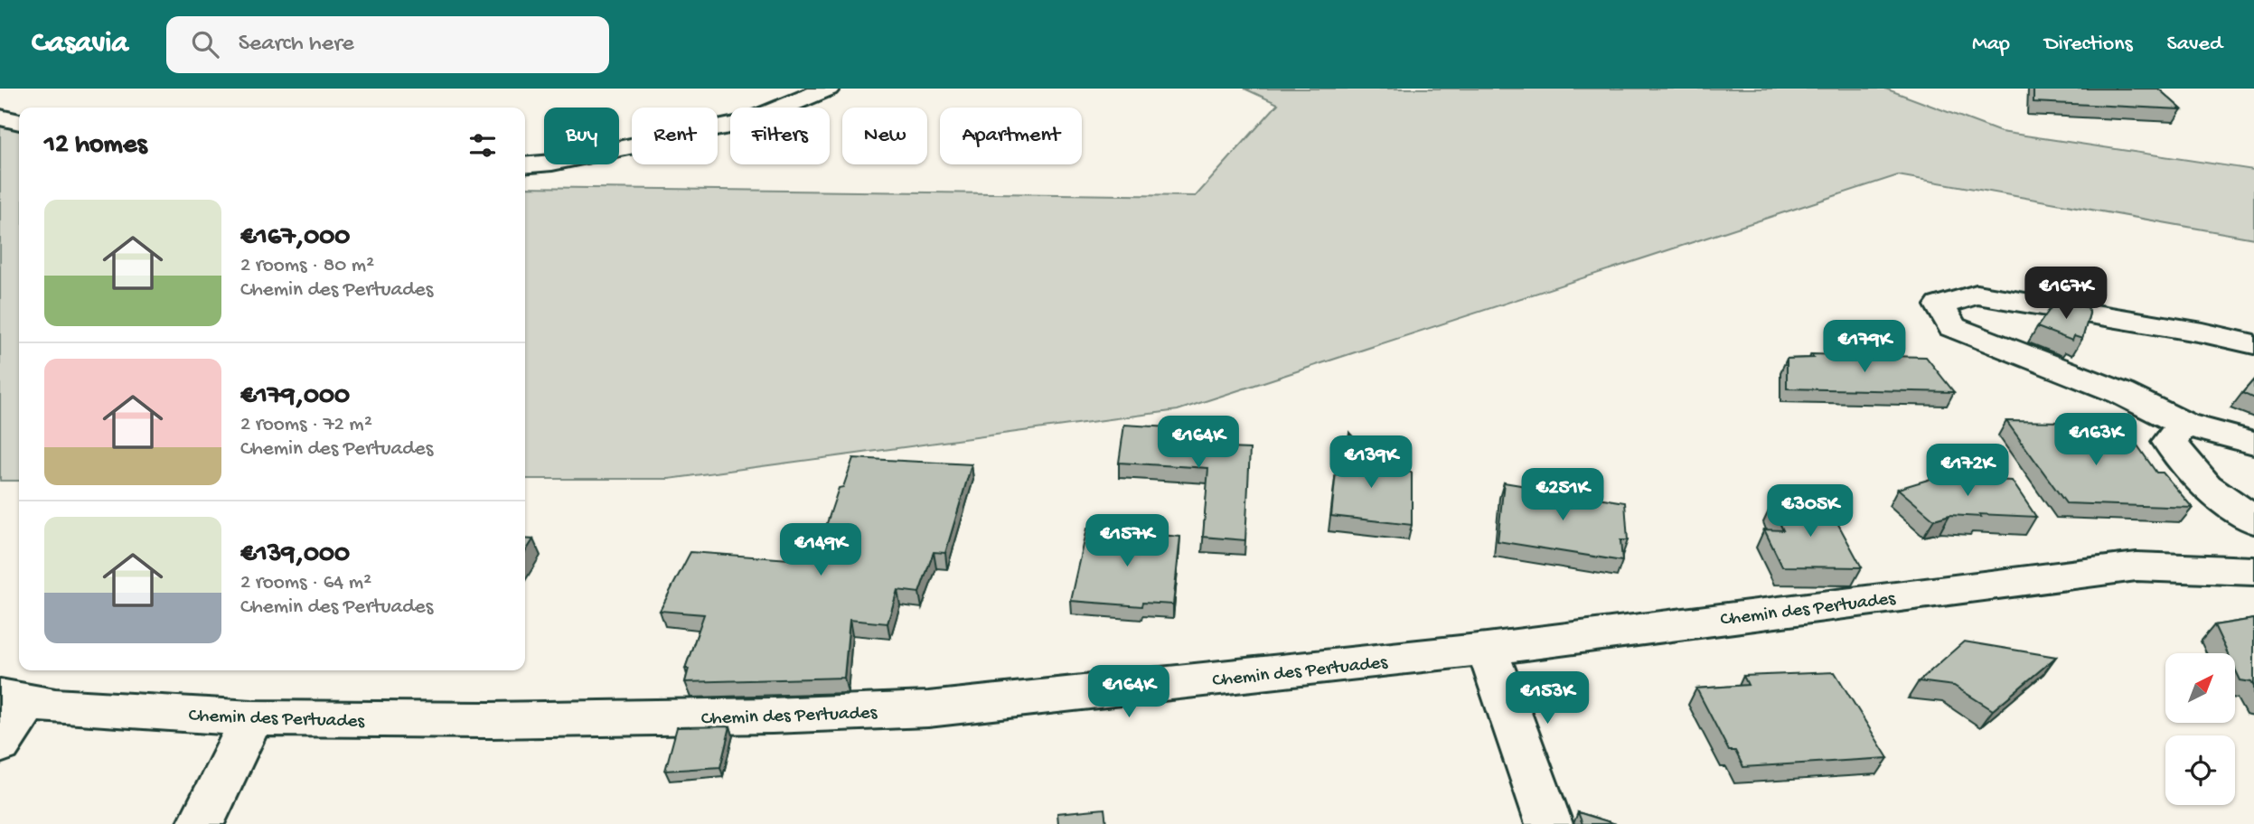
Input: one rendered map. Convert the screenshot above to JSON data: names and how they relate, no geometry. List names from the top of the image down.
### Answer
{
  "streets": {
    "street": ["Chemin des Pertuades"]
  },
  "north": "top right",
  "page": {
    "header": "Casavia",
    "search": "Search here",
    "nav": ["Map", "Directions", "Saved"],
    "chip": [
      "Buy",
      "Rent",
      "Filters",
      "New",
      "Apartment"
    ],
    "heading": "12 homes",
    "list": [
      {
        "name": "€167,000",
        "note": "2 rooms · 80 m² · Chemin des Pertuades"
      },
      {
        "name": "€179,000",
        "note": "2 rooms · 72 m² · Chemin des Pertuades"
      },
      {
        "name": "€139,000",
        "note": "2 rooms · 64 m² · Chemin des Pertuades"
      }
    ],
    "price": [
      "€167K",
      "€179K",
      "€163K",
      "€164K",
      "€139K",
      "€172K",
      "€251K",
      "€305K",
      "€157K",
      "€149K",
      "€164K",
      "€153K"
    ]
  }
}
